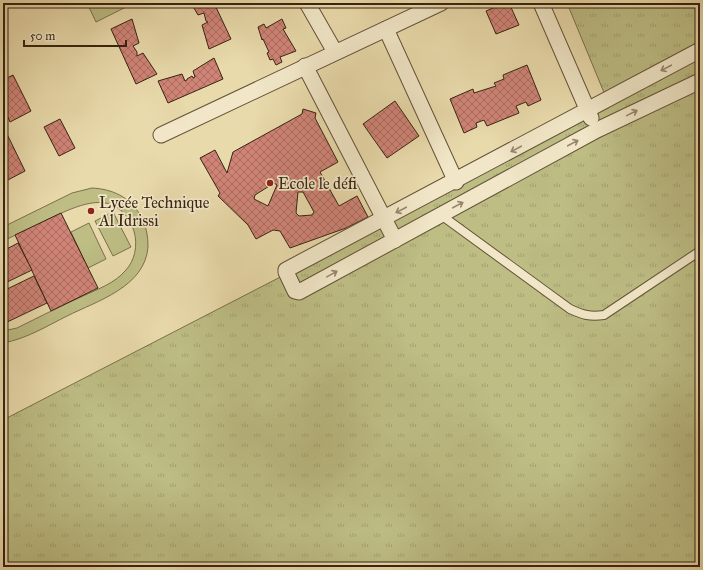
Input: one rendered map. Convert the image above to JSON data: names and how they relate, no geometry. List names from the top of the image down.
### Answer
{
  "places": ["Ecole le défi", "Lycée Technique Al Idrissi"],
  "scale_bar": "50 m"
}
